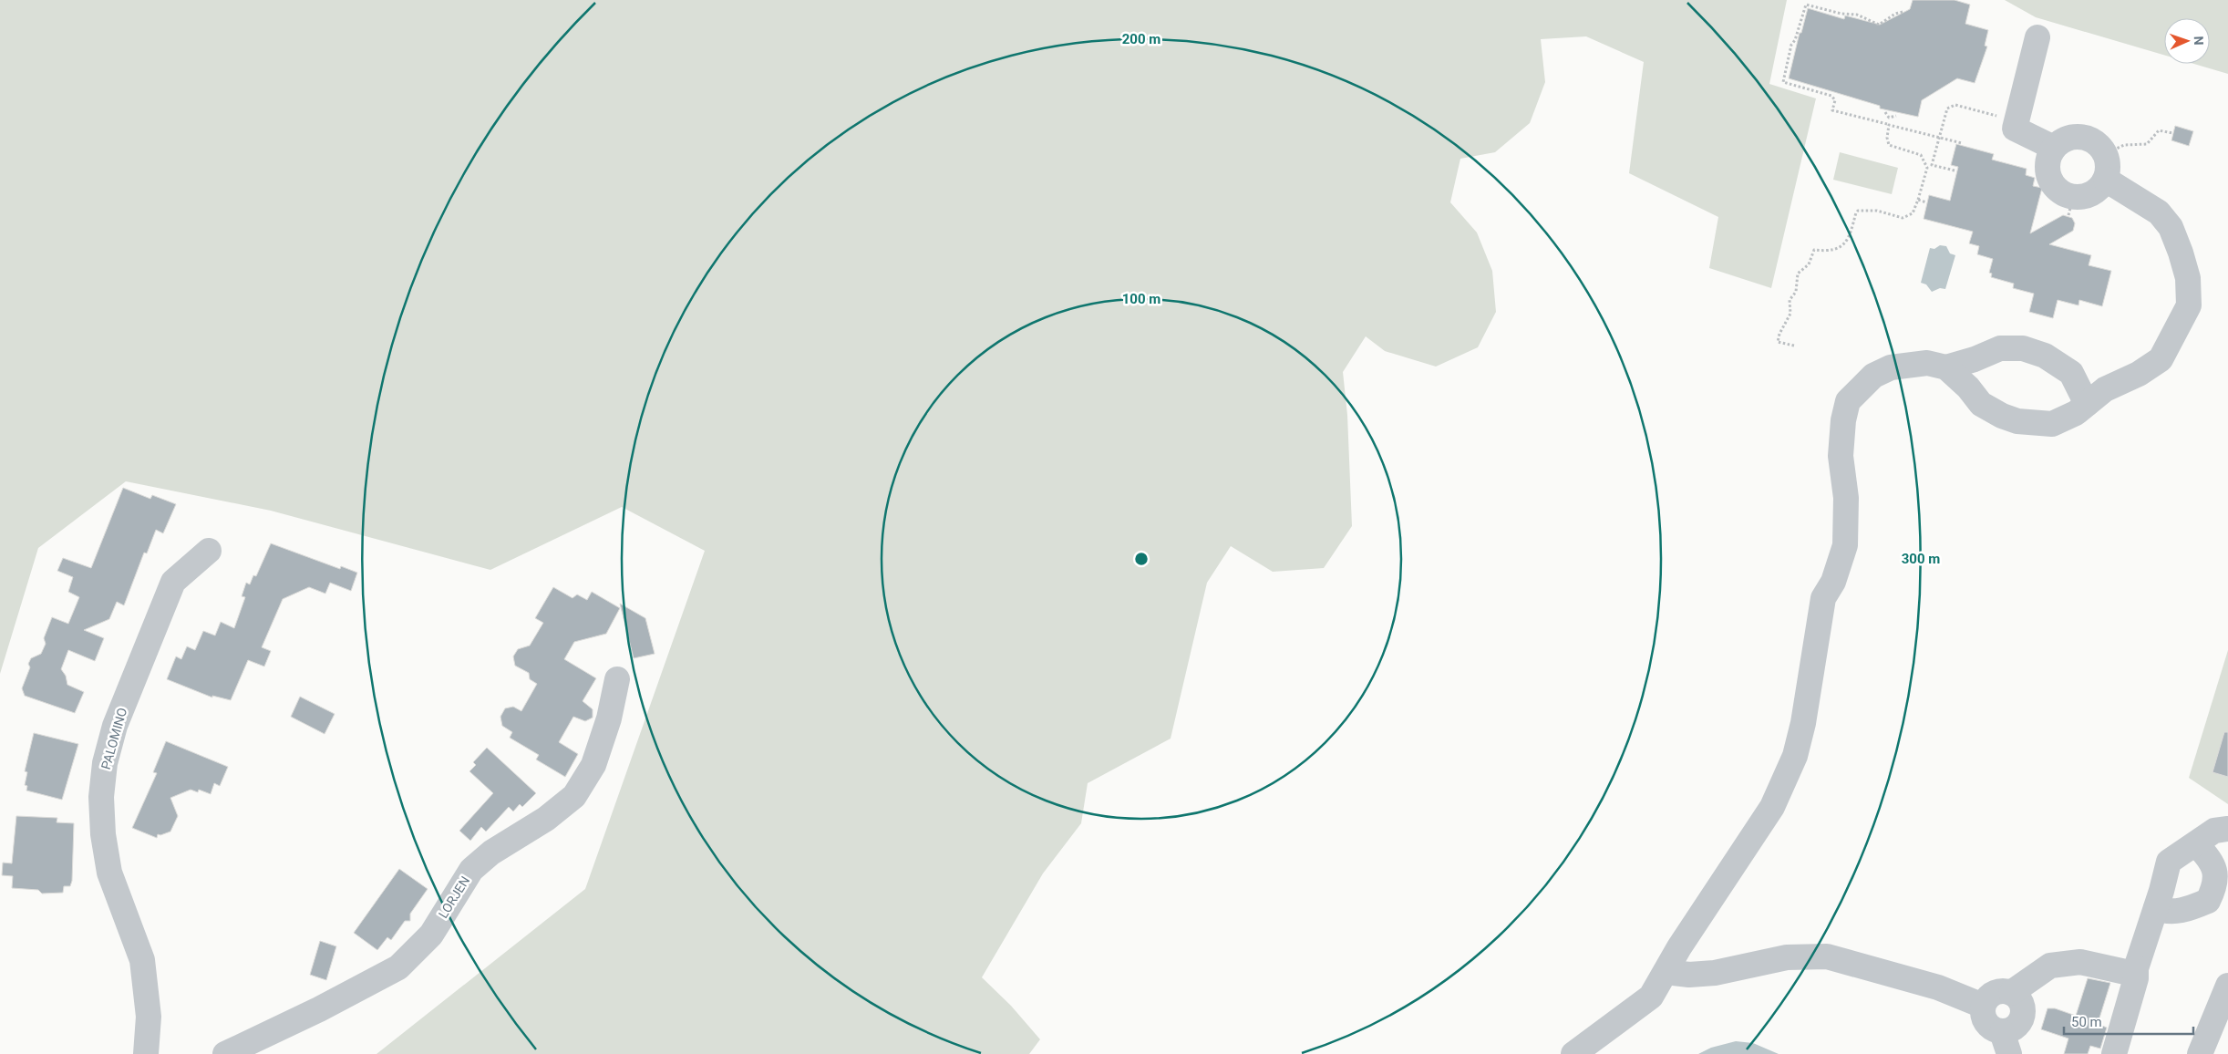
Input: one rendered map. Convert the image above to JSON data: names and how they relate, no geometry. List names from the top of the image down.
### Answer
{
  "streets": {
    "street": ["PALOMINO", "LORJEN"]
  },
  "scale_bar": "50 m",
  "north": "right",
  "rings": ["200 m", "100 m", "300 m"]
}
